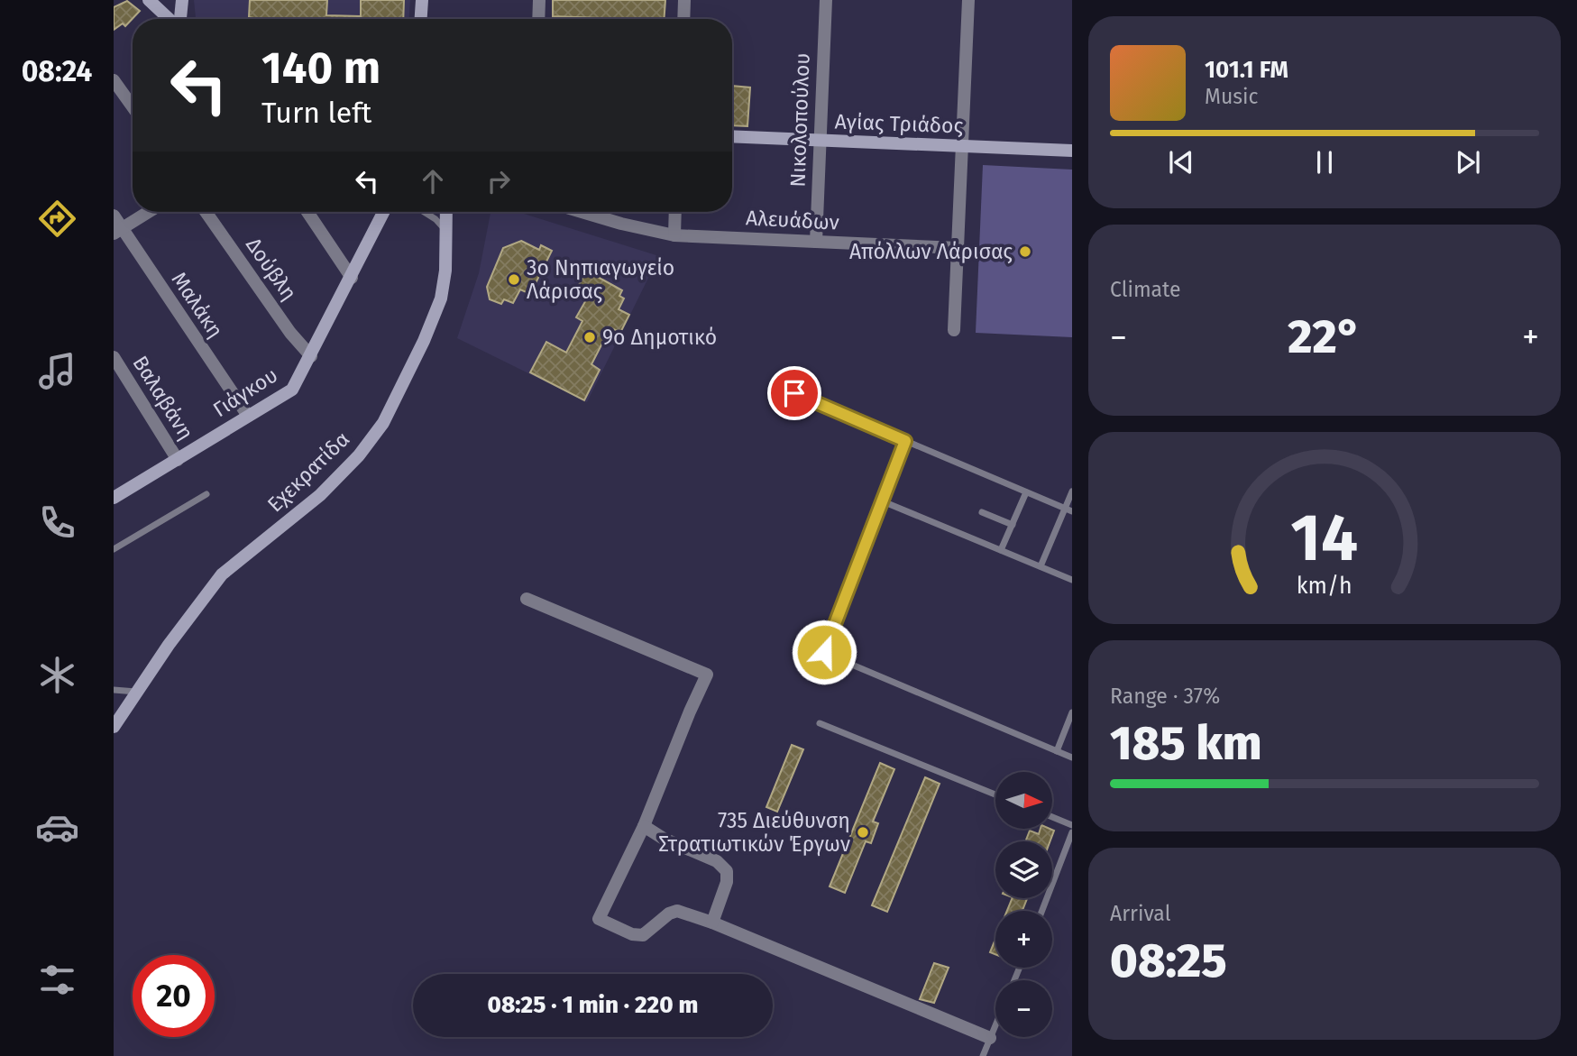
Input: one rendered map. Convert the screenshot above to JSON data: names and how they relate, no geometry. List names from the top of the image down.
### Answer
{
  "streets": {
    "street": [
      "Νικολοπούλου",
      "Αγίας Τριάδος",
      "Αλευάδων",
      "Δούβλη",
      "Μαλάκη",
      "Γιάγκου",
      "Βαλαβάνη",
      "Εχεκρατίδα"
    ]
  },
  "crossings": [
    ["Νικολοπούλου", "Αγίας Τριάδος"],
    ["Νικολοπούλου", "Αλευάδων"],
    ["Δούβλη", "Γιάγκου"],
    ["Μαλάκη", "Γιάγκου"],
    ["Γιάγκου", "Βαλαβάνη"]
  ],
  "places": [
    "Απόλλων Λάρισας",
    "3o Νηπιαγωγείο Λάρισας",
    "9ο Δημοτικό",
    "735 Διεύθυνση Στρατιωτικών Έργων"
  ],
  "north": "right",
  "page": {
    "tabs": "08:24",
    "turn": ["140 m", "Turn left"],
    "song": ["101.1 FM", "Music"],
    "tile": [
      "Climate",
      ["Range · 37%", "185 km"],
      ["Arrival", "08:25"]
    ],
    "heat": ["−", "22°", "+"],
    "map_buttons": ["+", "−"],
    "limit": "20",
    "trip": "08:25 · 1 min · 220 m",
    "gauge": ["14", "km/h"]
  }
}
